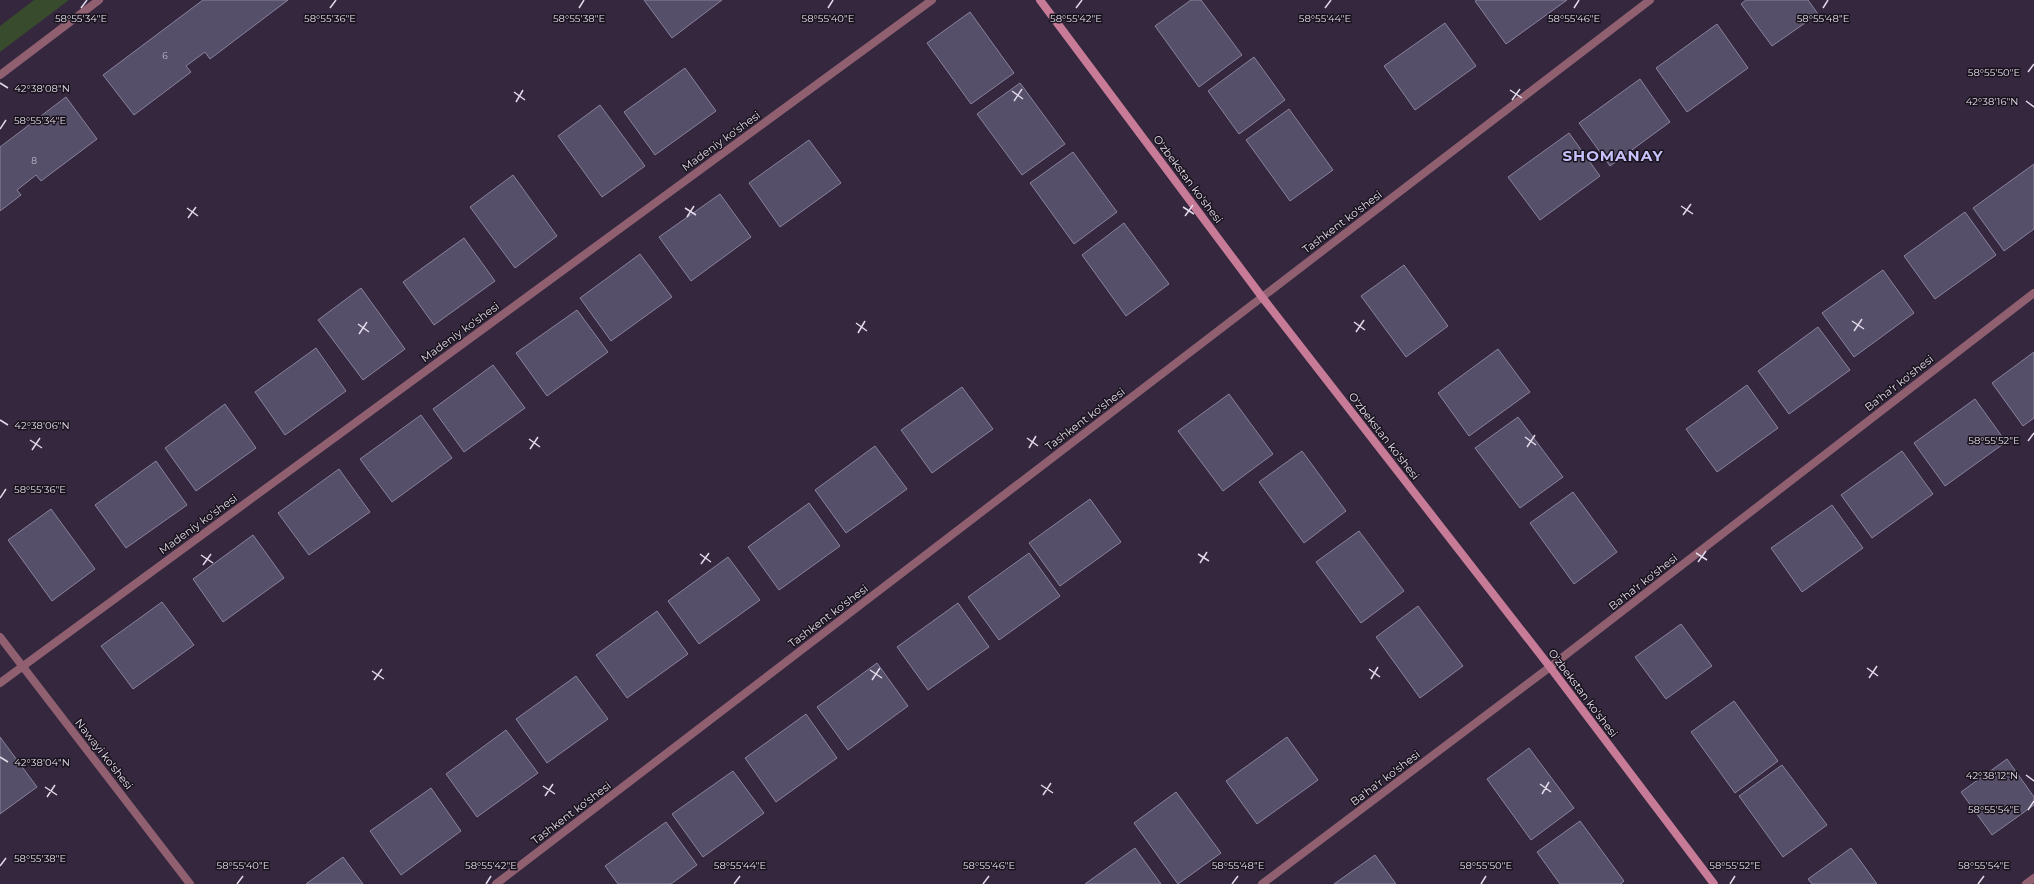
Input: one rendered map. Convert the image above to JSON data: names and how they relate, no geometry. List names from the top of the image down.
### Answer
{
  "streets": {
    "main road": ["O'zbekstan ko'shesi"],
    "street": [
      "Madeniy ko'shesi",
      "Tashkent ko'shesi",
      "Ba'ha'r ko'shesi",
      "Nawayi ko'shesi"
    ]
  },
  "crossings": [
    ["Madeniy ko'shesi", "Nawayi ko'shesi"],
    ["O'zbekstan ko'shesi", "Tashkent ko'shesi"],
    ["O'zbekstan ko'shesi", "Ba'ha'r ko'shesi"]
  ],
  "districts": ["SHOMANAY"],
  "house_numbers": ["6", "8"],
  "coordinates": [
    "58°55'34\"E",
    "58°55'36\"E",
    "58°55'38\"E",
    "58°55'40\"E",
    "58°55'42\"E",
    "58°55'44\"E",
    "58°55'46\"E",
    "58°55'48\"E",
    "58°55'50\"E",
    "42°38'08\"N",
    "42°38'16\"N",
    "42°38'06\"N",
    "58°55'52\"E",
    "42°38'04\"N",
    "42°38'12\"N",
    "58°55'54\"E"
  ]
}
